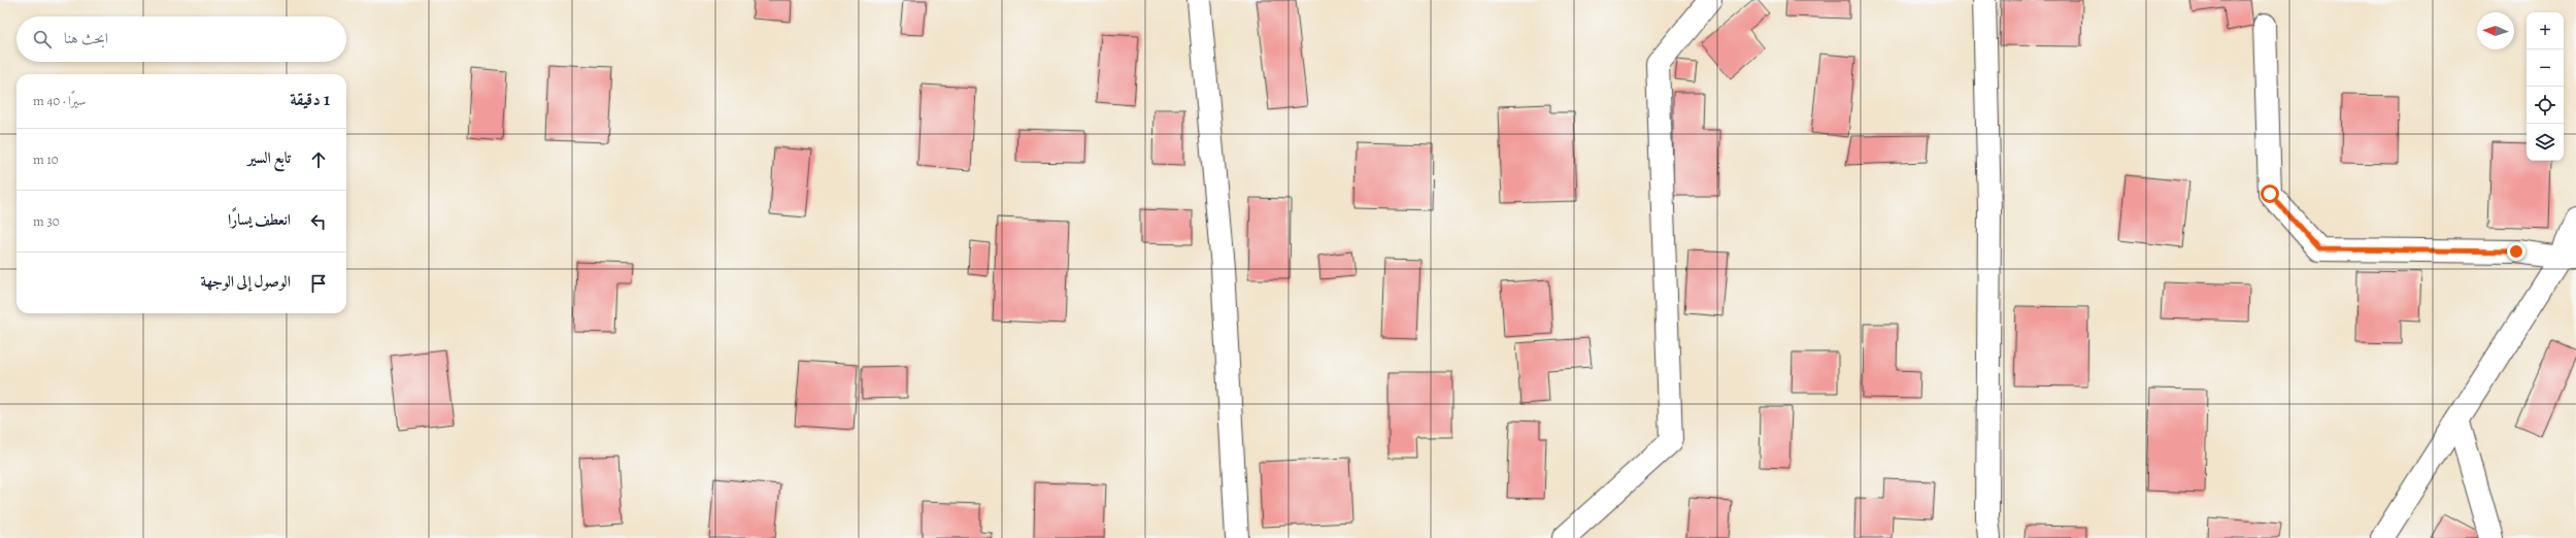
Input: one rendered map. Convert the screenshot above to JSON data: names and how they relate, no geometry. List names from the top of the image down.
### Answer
{
  "north": "left",
  "page": {
    "map_buttons": ["+", "−"],
    "search": "ابحث هنا",
    "heading": ["1 دقيقة", "سيرًا · 40 m"],
    "list": [
      ["تابع السير", "10 m"],
      ["انعطف يسارًا", "30 m"],
      "الوصول إلى الوجهة"
    ]
  }
}
